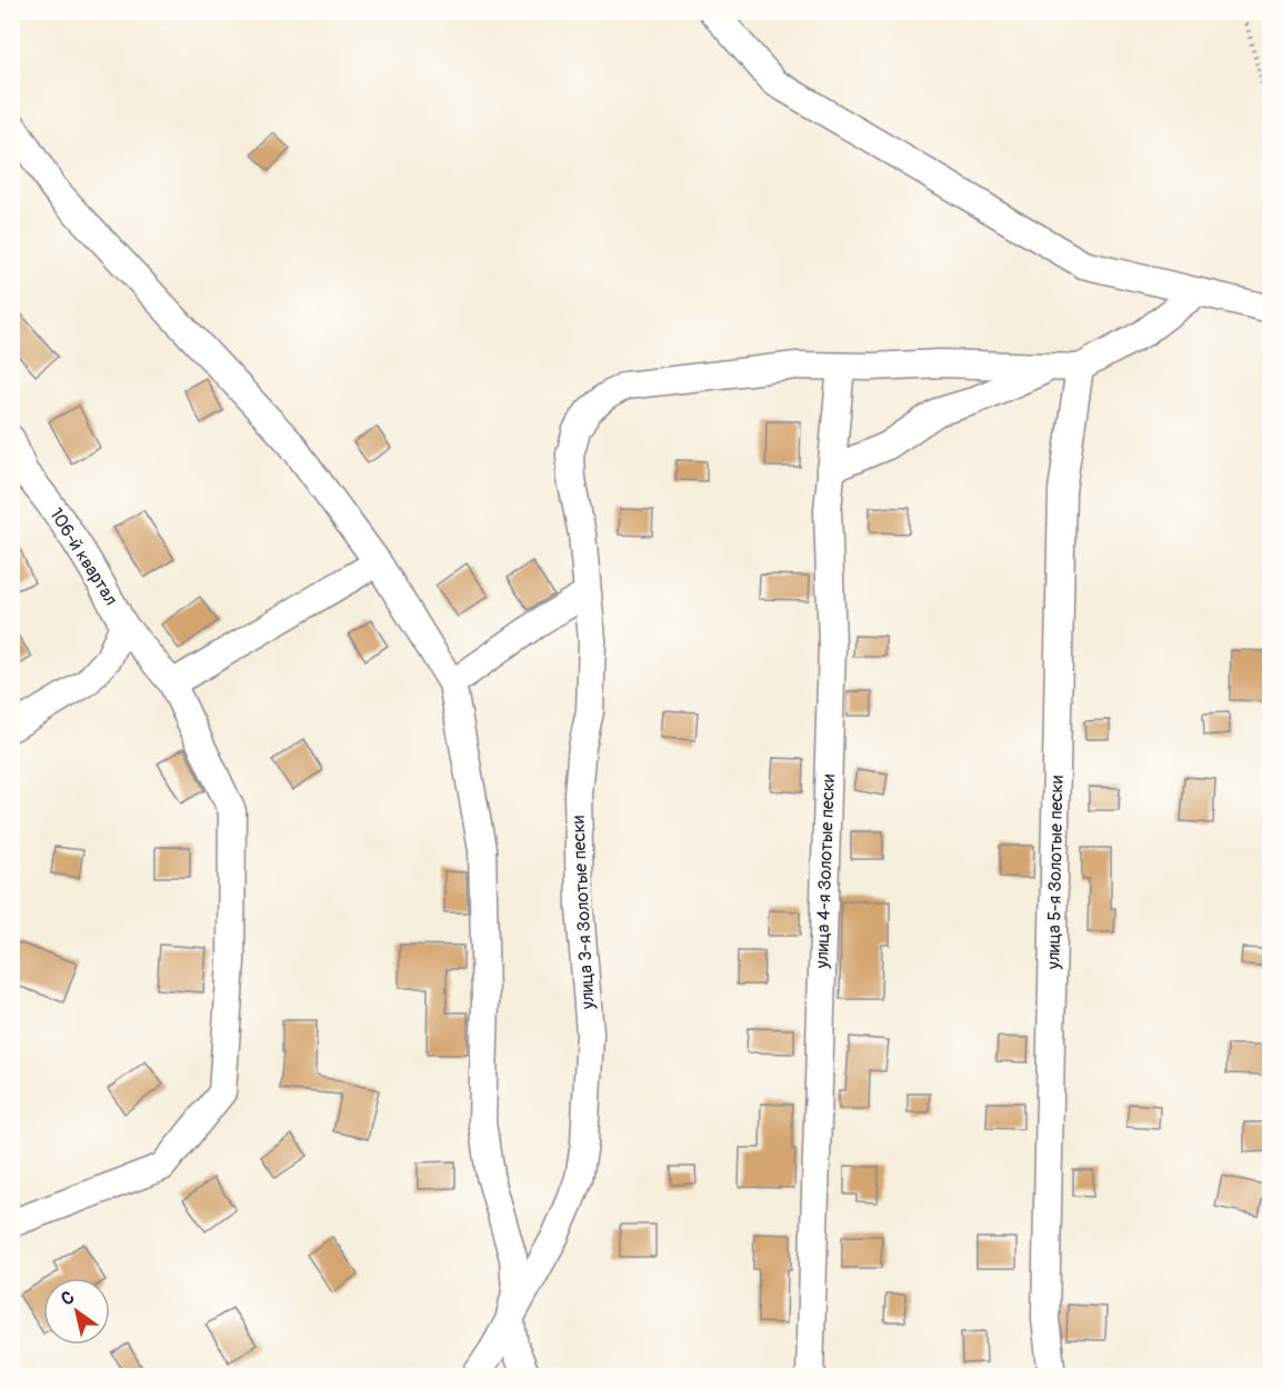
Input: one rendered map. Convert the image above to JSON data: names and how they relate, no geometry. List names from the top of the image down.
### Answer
{
  "streets": {
    "street": [
      "106-й квартал",
      "улица 4-я Золотые пески",
      "улица 5-я Золотые пески",
      "улица 3-я Золотые пески"
    ]
  },
  "crossings": [
    ["улица 4-я Золотые пески", "улица 3-я Золотые пески"],
    ["улица 5-я Золотые пески", "улица 3-я Золотые пески"]
  ],
  "north": "top left"
}
